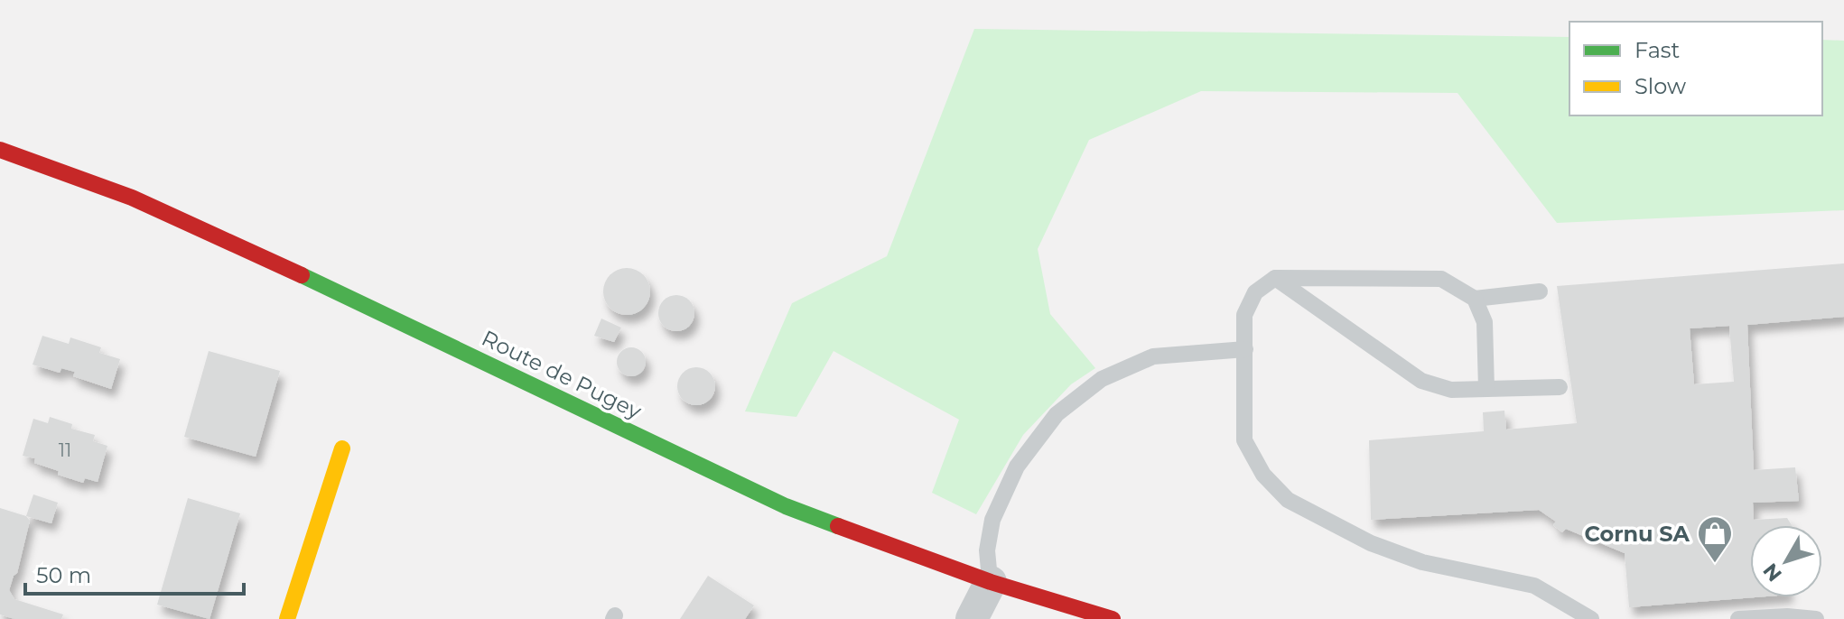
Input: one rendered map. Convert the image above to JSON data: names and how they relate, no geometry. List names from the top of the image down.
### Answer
{
  "streets": {
    "main road": ["Route de Pugey"]
  },
  "places": {
    "shop": ["Cornu SA"]
  },
  "house_numbers": ["11"],
  "legend": ["Fast", "Slow"],
  "scale_bar": "50 m",
  "north": "bottom left"
}
